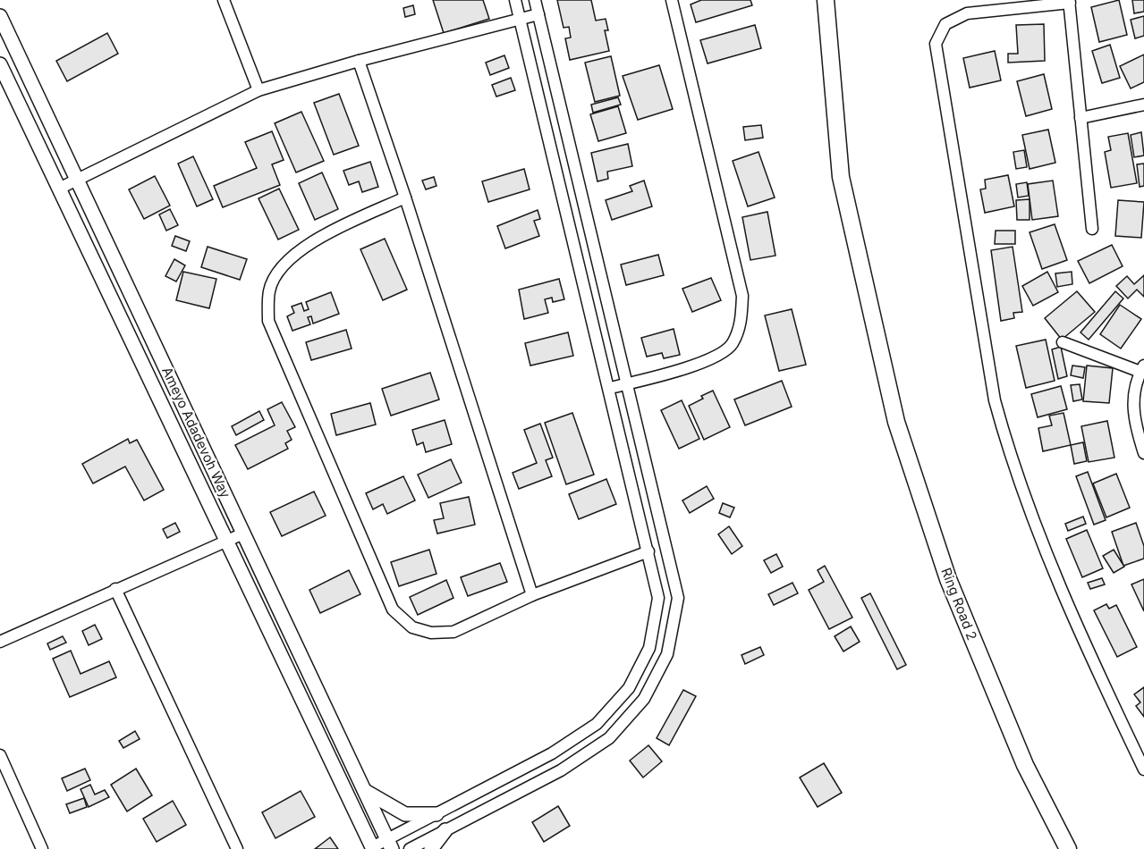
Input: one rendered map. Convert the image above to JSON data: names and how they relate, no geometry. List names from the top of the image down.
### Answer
{
  "streets": {
    "main road": ["Ring Road 2"],
    "street": ["Ameyo Adadevoh Way"]
  }
}
